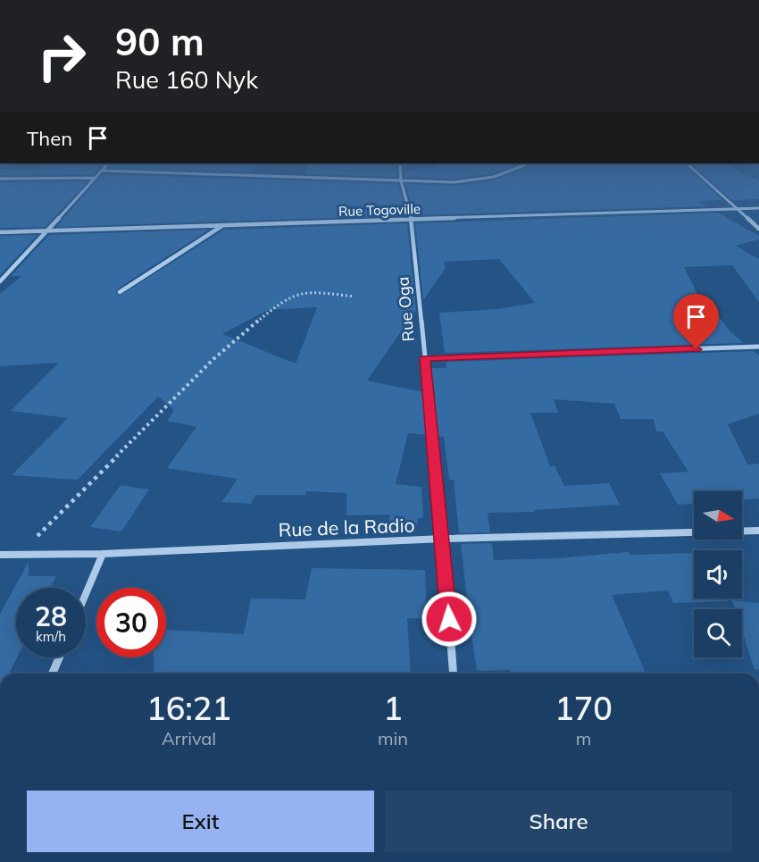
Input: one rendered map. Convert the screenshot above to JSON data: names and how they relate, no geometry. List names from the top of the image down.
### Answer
{
  "streets": {
    "street": ["Rue Togoville", "Rue Oga", "Rue de la Radio"]
  },
  "crossings": [
    ["Rue Togoville", "Rue Oga"],
    ["Rue Oga", "Rue de la Radio"]
  ],
  "north": "right",
  "page": {
    "turn": ["90 m", "Rue 160 Nyk"],
    "then": "Then",
    "speed": "28 km/h",
    "limit": "30",
    "eta": [
      "16:21",
      "Arrival",
      "1",
      "min",
      "170",
      "m"
    ],
    "buttons": ["Exit", "Share"]
  }
}
